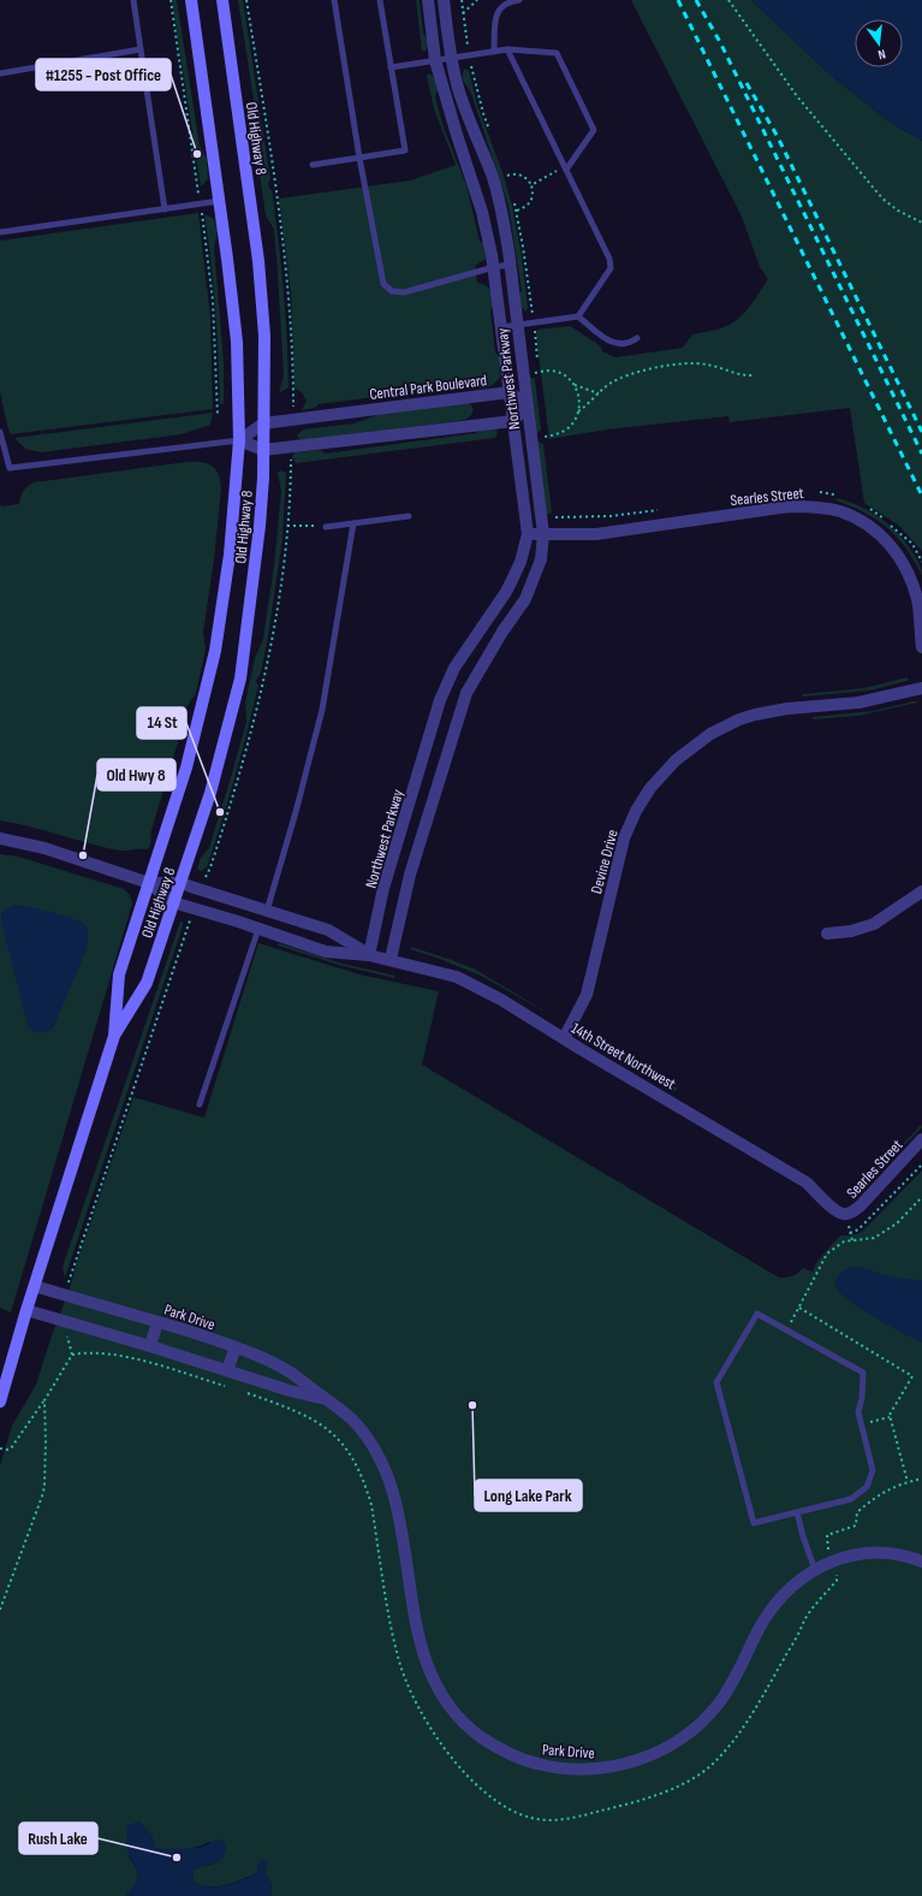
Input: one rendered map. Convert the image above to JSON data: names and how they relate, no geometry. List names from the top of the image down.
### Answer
{
  "streets": {
    "street": [
      "Old Highway 8",
      "Northwest Parkway",
      "Central Park Boulevard",
      "Searles Street",
      "Devine Drive",
      "14th Street Northwest",
      "Park Drive"
    ]
  },
  "crossings": [
    ["Old Highway 8", "Central Park Boulevard"],
    ["Old Highway 8", "14th Street Northwest"],
    ["Old Highway 8", "Park Drive"],
    ["Northwest Parkway", "Central Park Boulevard"],
    ["Northwest Parkway", "Searles Street"],
    ["Northwest Parkway", "14th Street Northwest"],
    ["Searles Street", "14th Street Northwest"],
    ["Devine Drive", "14th Street Northwest"]
  ],
  "places": [
    "#1255 - Post Office",
    "14 St",
    "Old Hwy 8",
    "Long Lake Park",
    "Rush Lake"
  ],
  "north": "bottom"
}
